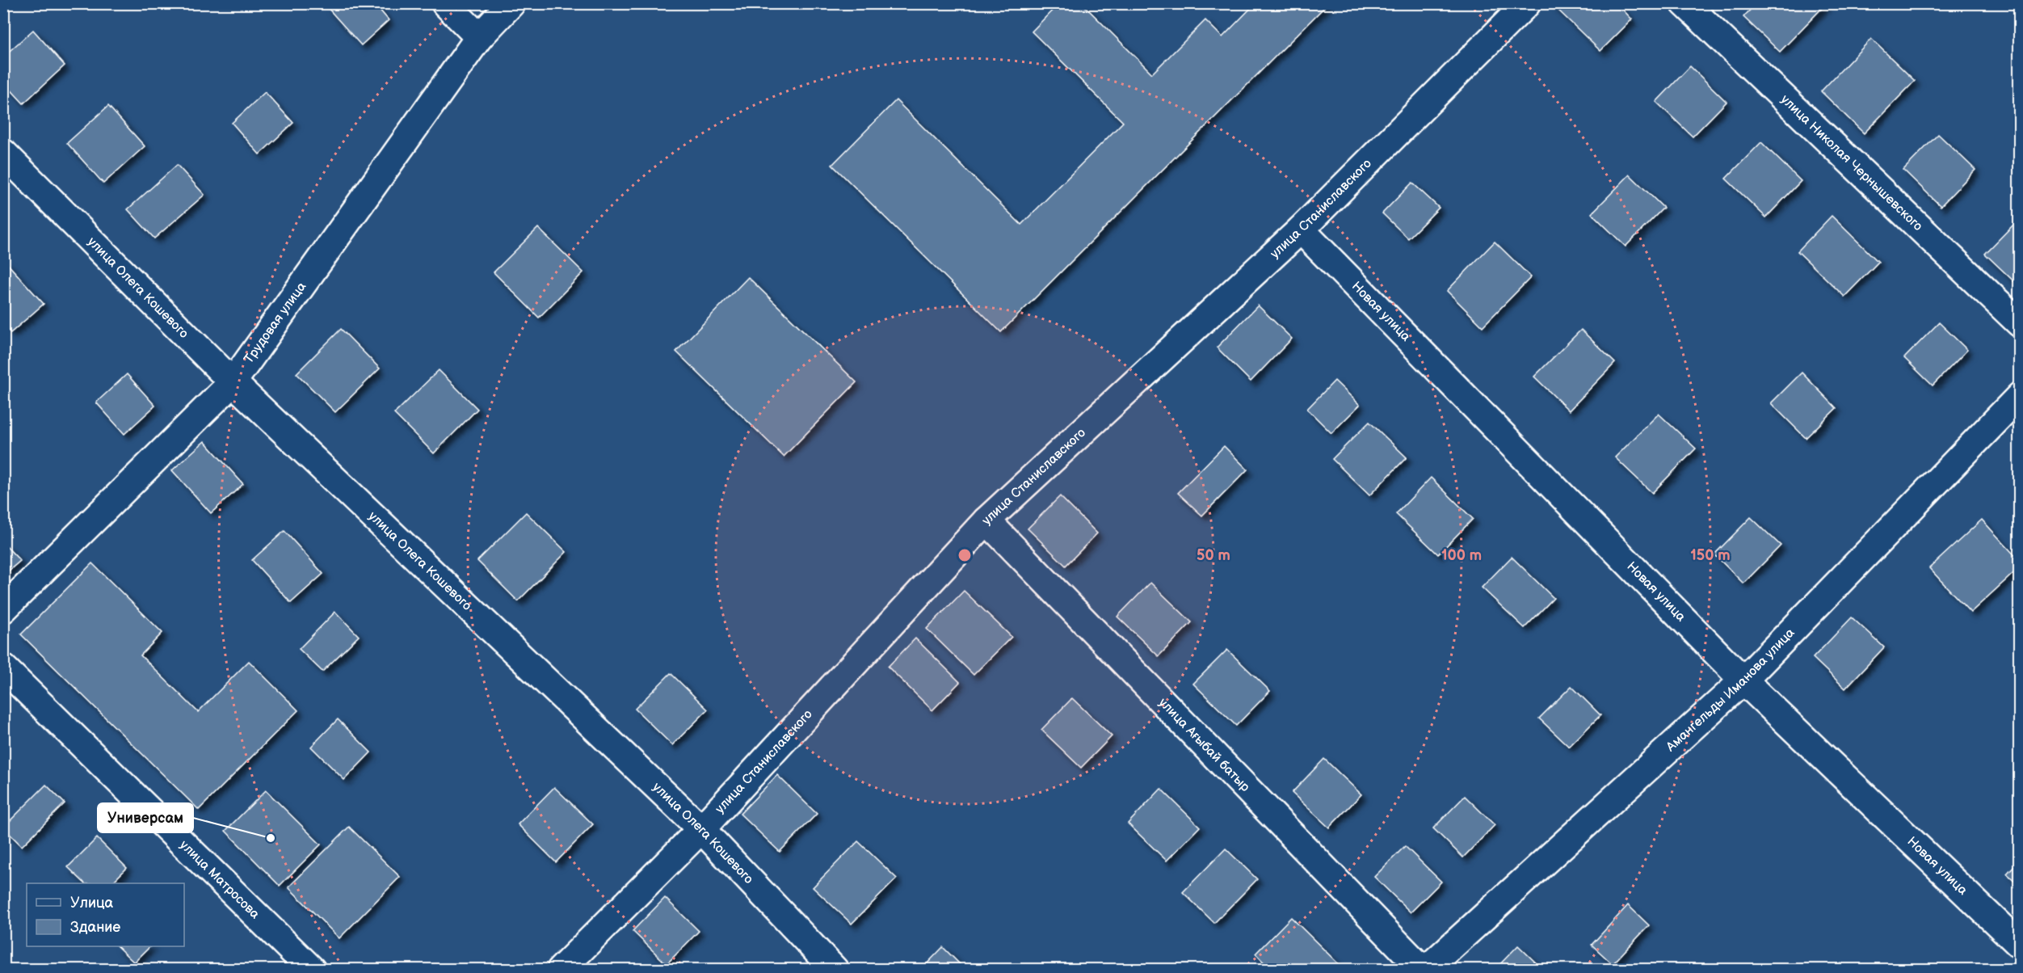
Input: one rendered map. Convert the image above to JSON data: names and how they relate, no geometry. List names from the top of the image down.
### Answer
{
  "streets": {
    "street": [
      "улица Николая Чернышевского",
      "улица Станиславского",
      "улица Олега Кошевого",
      "Новая улица",
      "Трудовая улица",
      "Амангельды Иманова улица",
      "улица Ағыбай батыр",
      "улица Матросова"
    ]
  },
  "crossings": [
    ["улица Станиславского", "улица Олега Кошевого"],
    ["улица Станиславского", "Новая улица"],
    ["улица Станиславского", "улица Ағыбай батыр"],
    ["улица Олега Кошевого", "Трудовая улица"],
    ["Новая улица", "Амангельды Иманова улица"],
    ["Амангельды Иманова улица", "улица Ағыбай батыр"]
  ],
  "places": ["Универсам"],
  "legend": ["Улица", "Здание"],
  "rings": ["50 m", "100 m", "150 m"]
}
